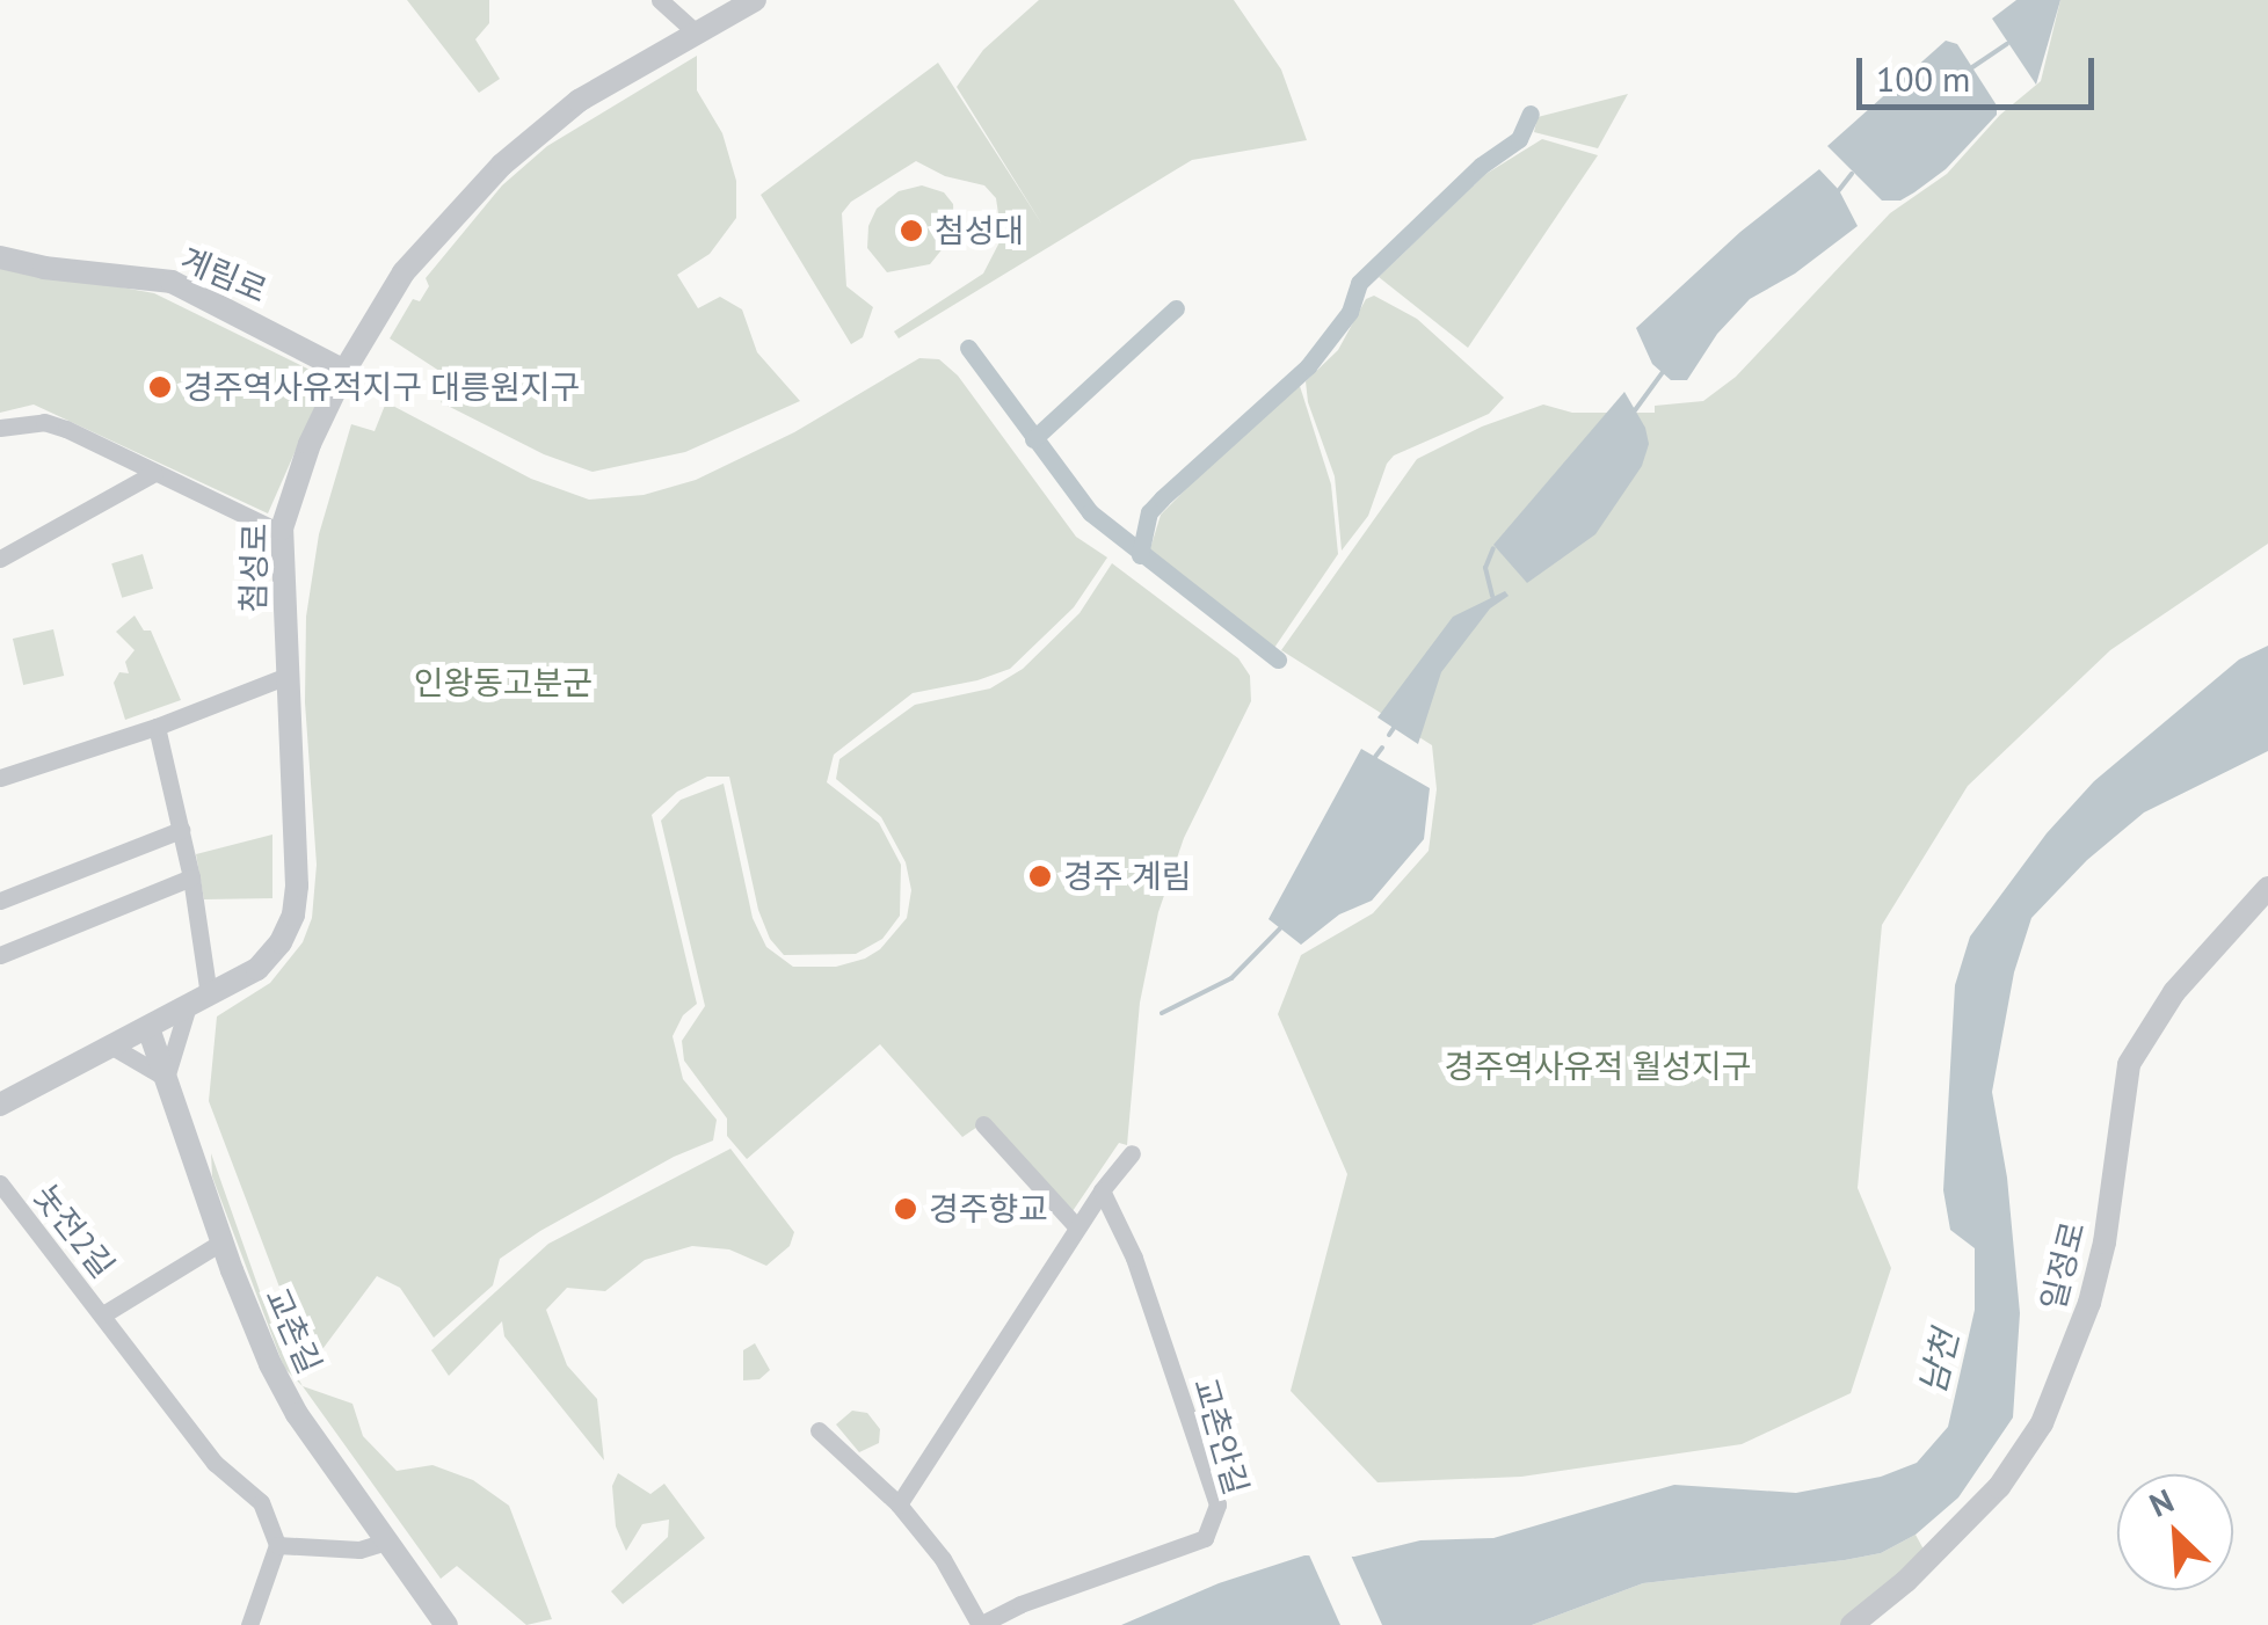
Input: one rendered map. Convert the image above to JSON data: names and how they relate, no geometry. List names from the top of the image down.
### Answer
{
  "streets": {
    "street": [
      "계림로",
      "첨성로",
      "놋전2길",
      "일정로",
      "교촌길",
      "교촌안길"
    ]
  },
  "crossings": [
    ["계림로", "첨성로"],
    ["첨성로", "교촌길"]
  ],
  "water": ["남천"],
  "parks": ["인왕동고분군", "경주역사유적 월성지구"],
  "places": [
    "첨성대",
    "경주역사유적지구 대릉원지구",
    "경주 계림",
    "경주향교"
  ],
  "scale_bar": "100 m",
  "north": "top left"
}
